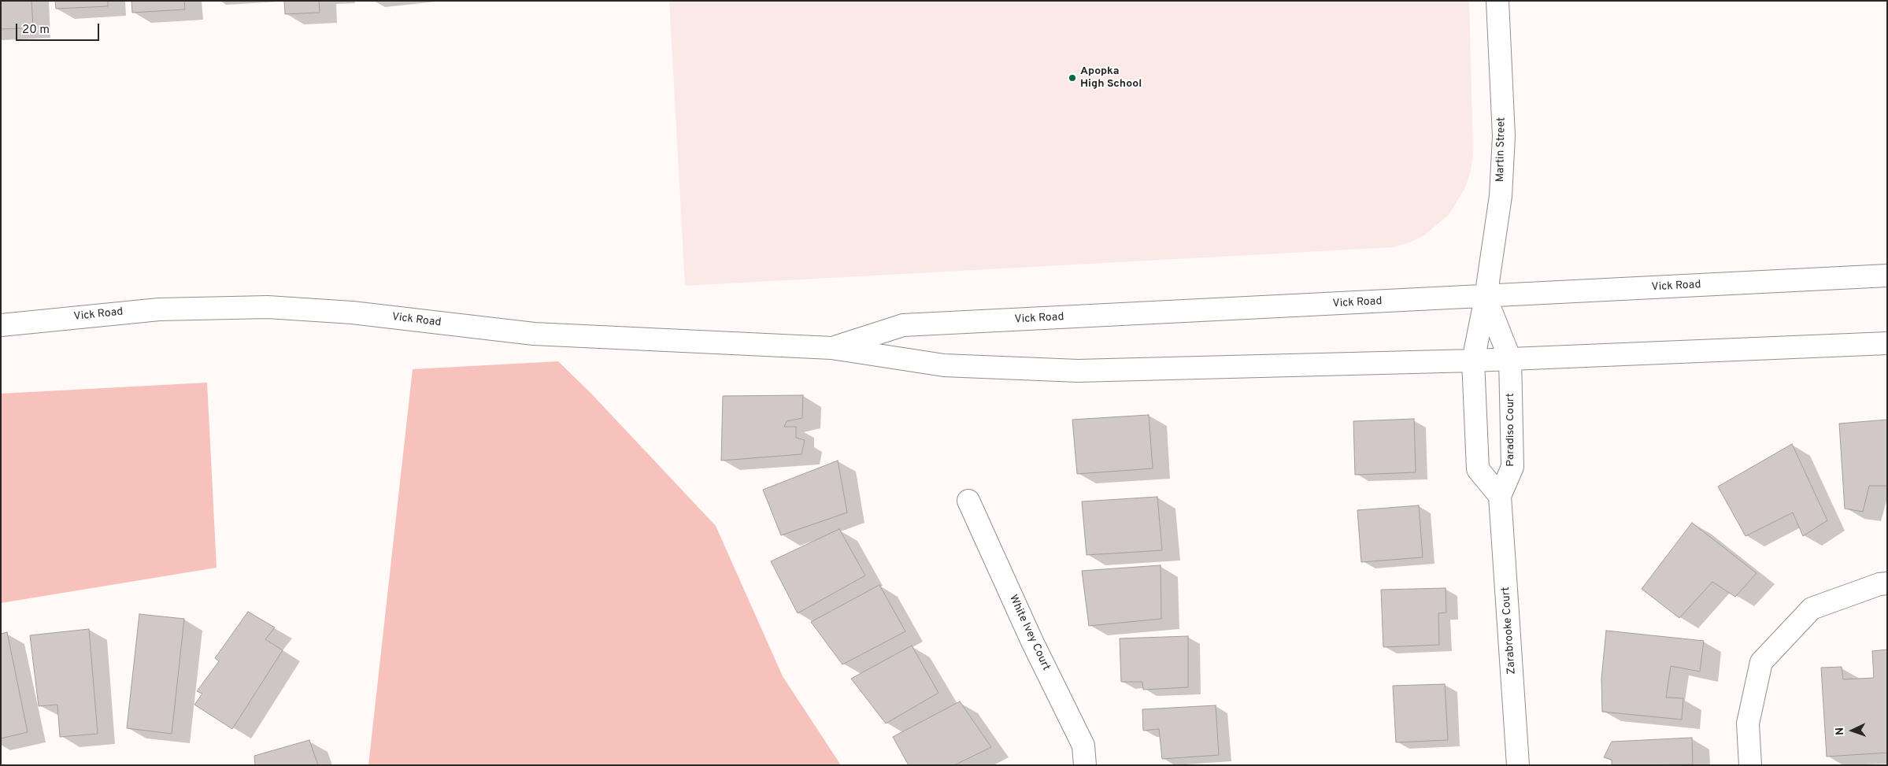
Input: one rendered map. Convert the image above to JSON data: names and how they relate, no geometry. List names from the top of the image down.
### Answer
{
  "streets": {
    "street": [
      "Martin Street",
      "Vick Road",
      "Paradiso Court",
      "Zarabrooke Court",
      "White Ivey Court"
    ]
  },
  "crossings": [
    ["Martin Street", "Vick Road"],
    ["Vick Road", "Paradiso Court"],
    ["Paradiso Court", "Zarabrooke Court"]
  ],
  "places": ["Apopka High School"],
  "scale_bar": "20 m",
  "north": "left"
}
